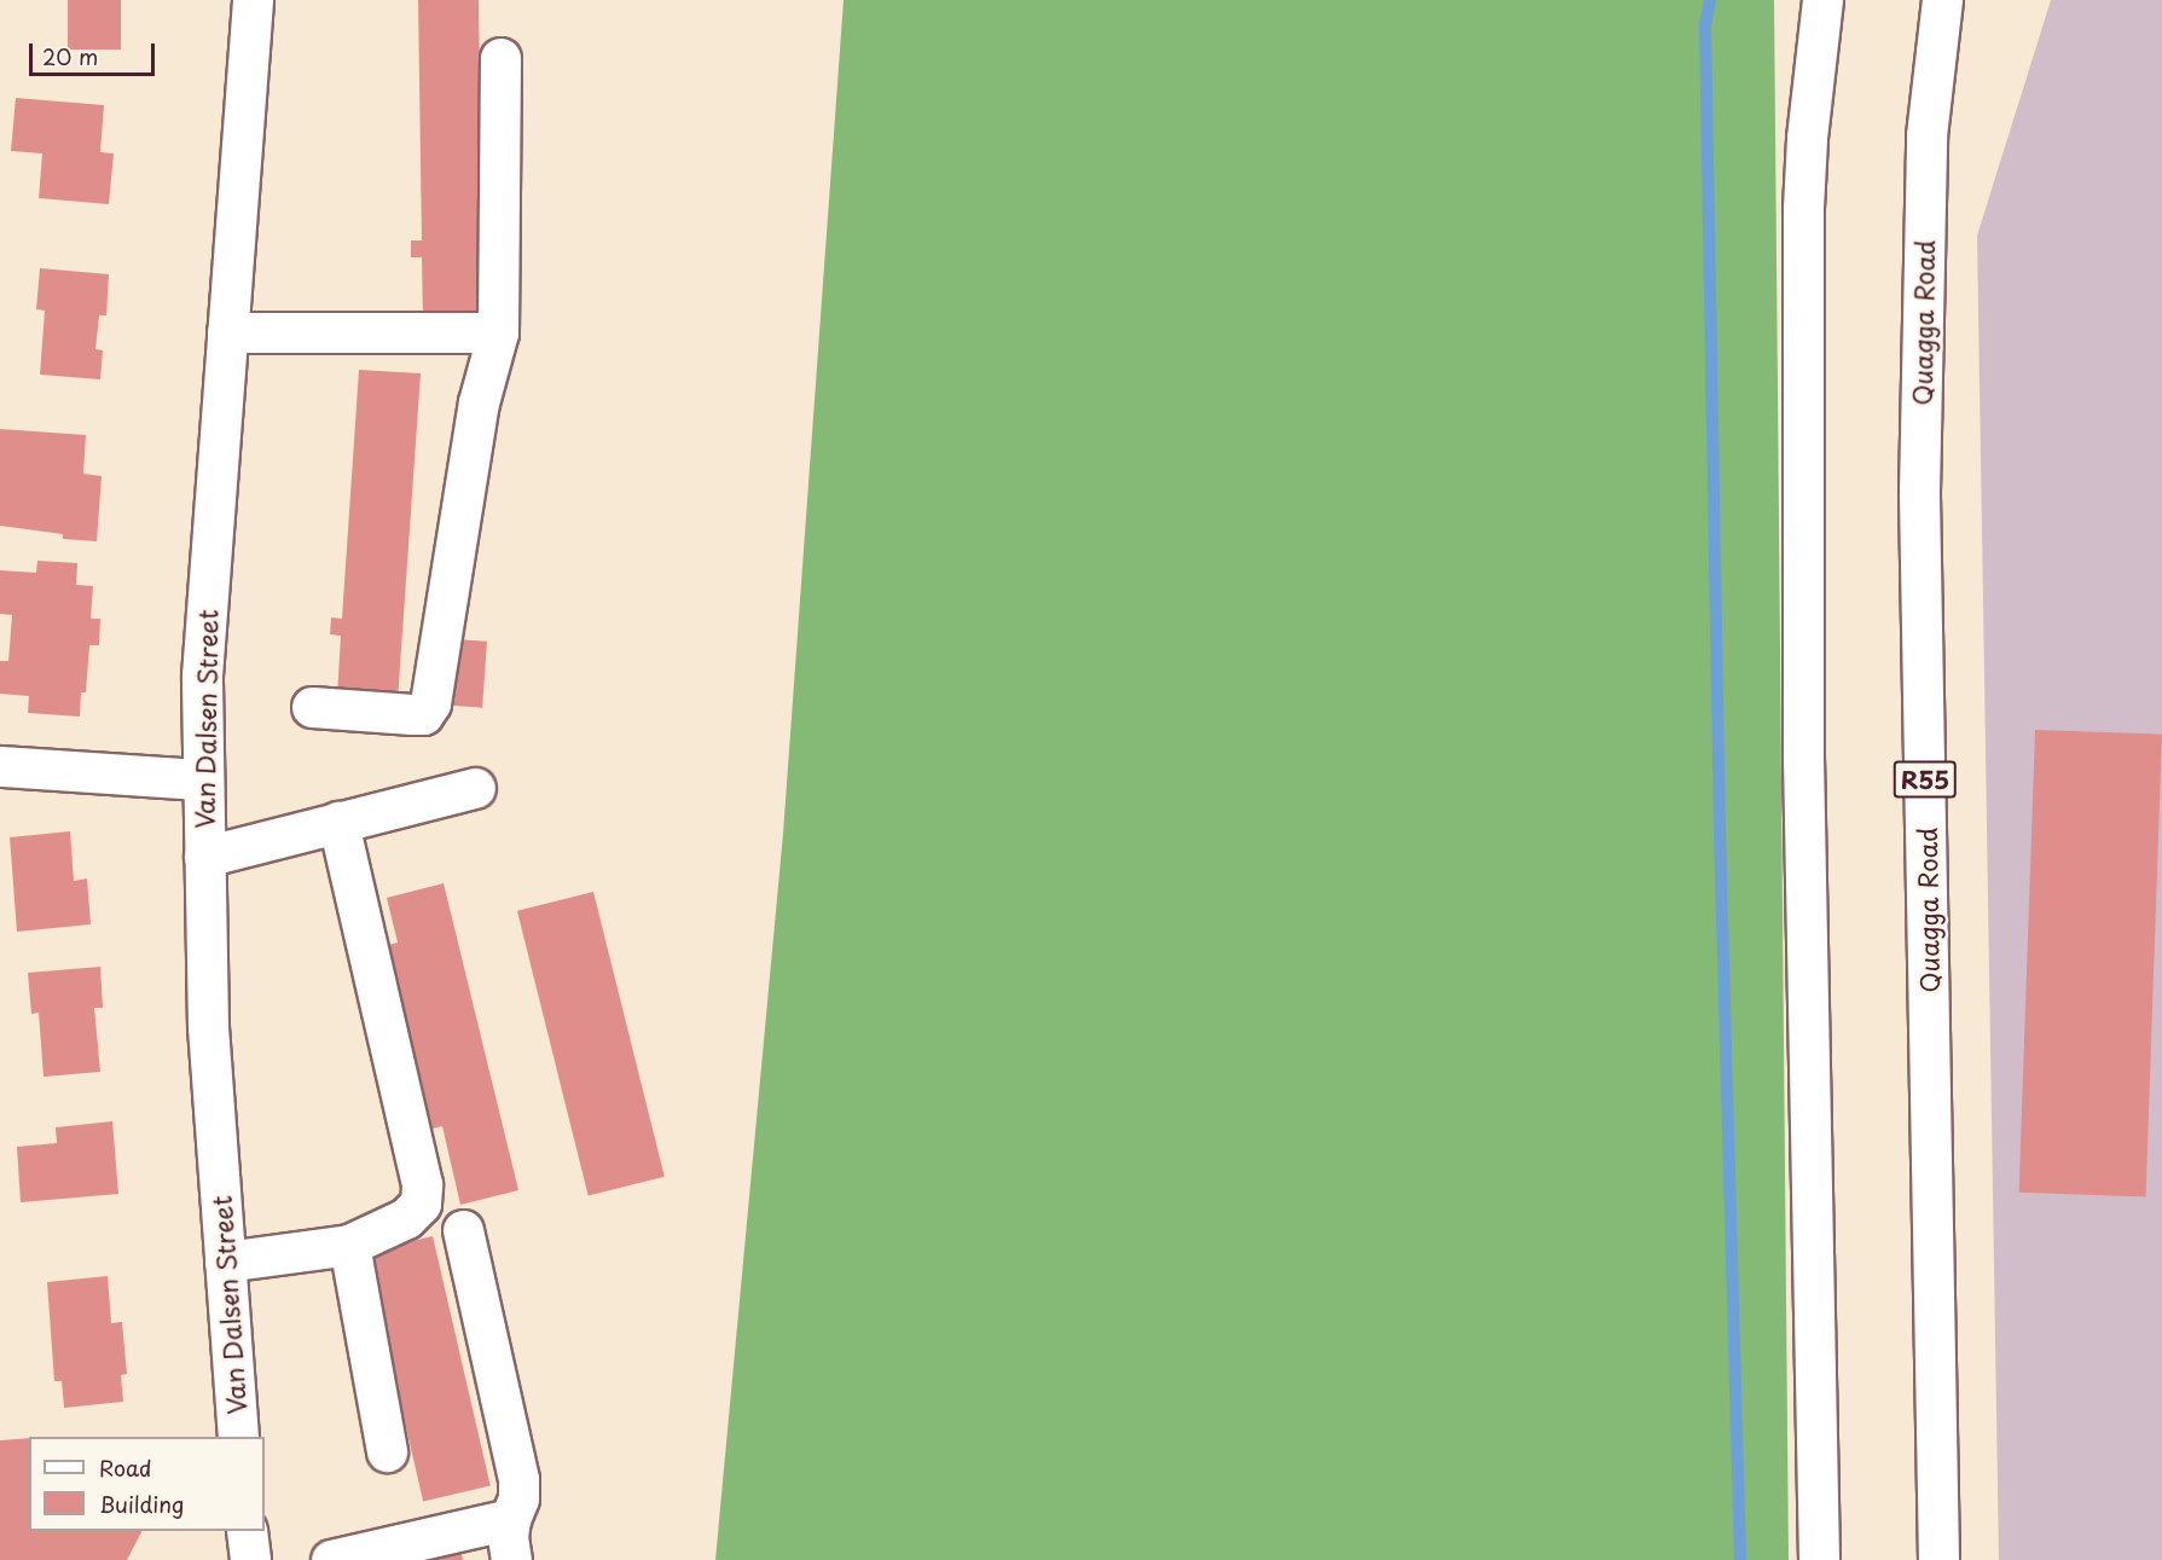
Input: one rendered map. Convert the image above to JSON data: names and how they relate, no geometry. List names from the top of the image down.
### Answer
{
  "streets": {
    "main road": ["Quagga Road", "Van Dalsen Street", "R55"]
  },
  "legend": ["Road", "Building"],
  "scale_bar": "20 m"
}
